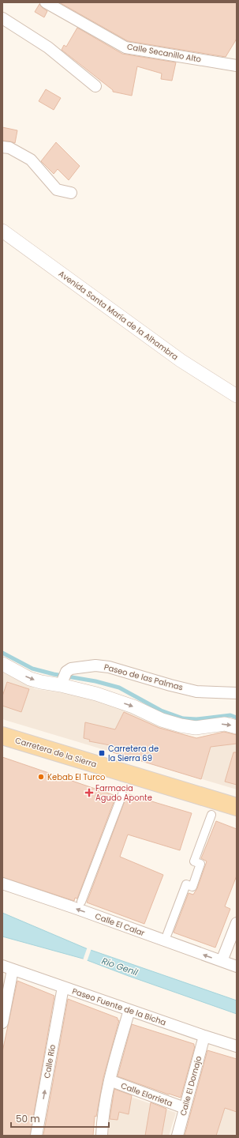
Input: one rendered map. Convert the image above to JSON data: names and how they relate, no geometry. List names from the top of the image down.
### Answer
{
  "streets": {
    "main road": ["Carretera de la Sierra"],
    "street": [
      "Calle Secanillo Alto",
      "Avenida Santa María de la Alhambra",
      "Paseo de las Palmas",
      "Calle El Calar",
      "Paseo Fuente de la Bicha",
      "Calle Río",
      "Calle El Dornajo",
      "Calle Elorrieta"
    ]
  },
  "crossings": [
    ["Paseo Fuente de la Bicha", "Calle Río"],
    ["Paseo Fuente de la Bicha", "Calle El Dornajo"],
    ["Paseo Fuente de la Bicha", "Calle Elorrieta"],
    ["Calle El Dornajo", "Calle Elorrieta"]
  ],
  "one_way": ["Calle El Calar"],
  "water": ["Río Genil"],
  "places": {
    "transit": ["Carretera de la Sierra 69"],
    "other": ["Kebab El Turco"],
    "health": ["Farmacia Agudo Aponte"]
  },
  "scale_bar": "50 m"
}
